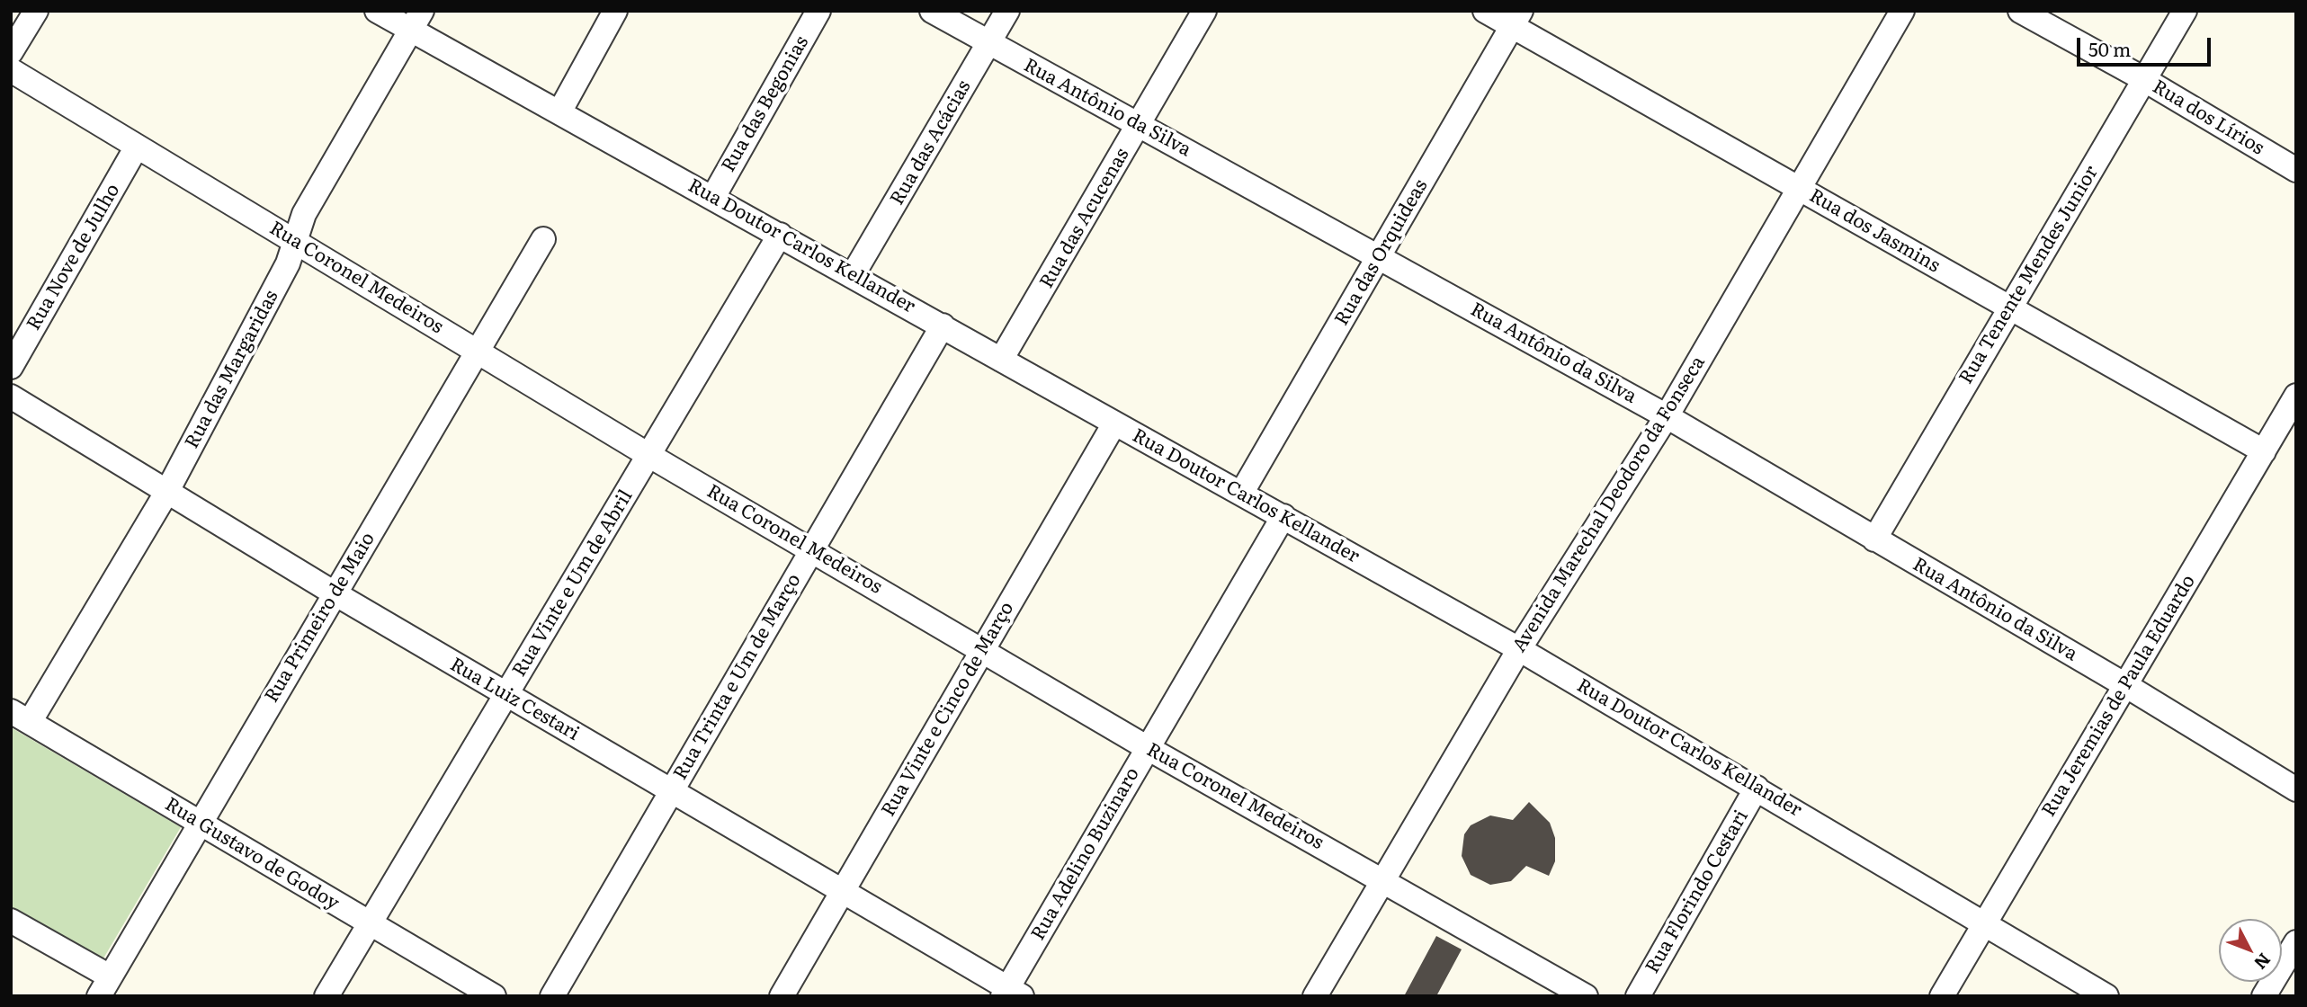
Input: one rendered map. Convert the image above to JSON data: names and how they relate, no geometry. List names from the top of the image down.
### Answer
{
  "streets": {
    "street": [
      "Rua das Begonias",
      "Rua Antônio da Silva",
      "Rua dos Lírios",
      "Rua das Acácias",
      "Rua das Acucenas",
      "Rua dos Jasmins",
      "Rua Doutor Carlos Kellander",
      "Rua das Orquideas",
      "Rua Nove de Julho",
      "Rua Tenente Mendes Junior",
      "Rua Coronel Medeiros",
      "Rua das Margaridas",
      "Avenida Marechal Deodoro da Fonseca",
      "Rua Vinte e Um de Abril",
      "Rua Primeiro de Maio",
      "Rua Trinta e Um de Março",
      "Rua Jeremias de Paula Eduardo",
      "Rua Luiz Cestari",
      "Rua Vinte e Cinco de Março",
      "Rua Gustavo de Godoy",
      "Rua Adelino Buzinaro",
      "Rua Florindo Cestari"
    ]
  },
  "crossings": [
    ["Rua das Begonias", "Rua Doutor Carlos Kellander"],
    ["Rua Antônio da Silva", "Rua das Acácias"],
    ["Rua Antônio da Silva", "Rua das Acucenas"],
    ["Rua Antônio da Silva", "Rua das Orquideas"],
    ["Rua Antônio da Silva", "Rua Tenente Mendes Junior"],
    ["Rua Antônio da Silva", "Avenida Marechal Deodoro da Fonseca"],
    ["Rua Antônio da Silva", "Rua Jeremias de Paula Eduardo"],
    ["Rua dos Lírios", "Rua Tenente Mendes Junior"],
    ["Rua das Acácias", "Rua Doutor Carlos Kellander"],
    ["Rua das Acucenas", "Rua Doutor Carlos Kellander"],
    ["Rua dos Jasmins", "Rua das Orquideas"],
    ["Rua dos Jasmins", "Rua Tenente Mendes Junior"],
    ["Rua dos Jasmins", "Avenida Marechal Deodoro da Fonseca"],
    ["Rua dos Jasmins", "Rua Jeremias de Paula Eduardo"],
    ["Rua Doutor Carlos Kellander", "Rua das Orquideas"],
    ["Rua Doutor Carlos Kellander", "Rua das Margaridas"],
    ["Rua Doutor Carlos Kellander", "Avenida Marechal Deodoro da Fonseca"],
    ["Rua Doutor Carlos Kellander", "Rua Vinte e Um de Abril"],
    ["Rua Doutor Carlos Kellander", "Rua Trinta e Um de Março"],
    ["Rua Doutor Carlos Kellander", "Rua Jeremias de Paula Eduardo"],
    ["Rua Doutor Carlos Kellander", "Rua Vinte e Cinco de Março"],
    ["Rua Doutor Carlos Kellander", "Rua Adelino Buzinaro"],
    ["Rua Doutor Carlos Kellander", "Rua Florindo Cestari"],
    ["Rua Nove de Julho", "Rua Coronel Medeiros"],
    ["Rua Coronel Medeiros", "Rua das Margaridas"],
    ["Rua Coronel Medeiros", "Avenida Marechal Deodoro da Fonseca"],
    ["Rua Coronel Medeiros", "Rua Vinte e Um de Abril"],
    ["Rua Coronel Medeiros", "Rua Primeiro de Maio"],
    ["Rua Coronel Medeiros", "Rua Trinta e Um de Março"],
    ["Rua Coronel Medeiros", "Rua Vinte e Cinco de Março"],
    ["Rua Coronel Medeiros", "Rua Adelino Buzinaro"],
    ["Rua das Margaridas", "Rua Luiz Cestari"],
    ["Rua das Margaridas", "Rua Gustavo de Godoy"],
    ["Rua Vinte e Um de Abril", "Rua Luiz Cestari"],
    ["Rua Vinte e Um de Abril", "Rua Gustavo de Godoy"],
    ["Rua Primeiro de Maio", "Rua Luiz Cestari"],
    ["Rua Primeiro de Maio", "Rua Gustavo de Godoy"],
    ["Rua Trinta e Um de Março", "Rua Luiz Cestari"],
    ["Rua Luiz Cestari", "Rua Vinte e Cinco de Março"],
    ["Rua Luiz Cestari", "Rua Adelino Buzinaro"]
  ],
  "scale_bar": "50 m",
  "north": "bottom right"
}
